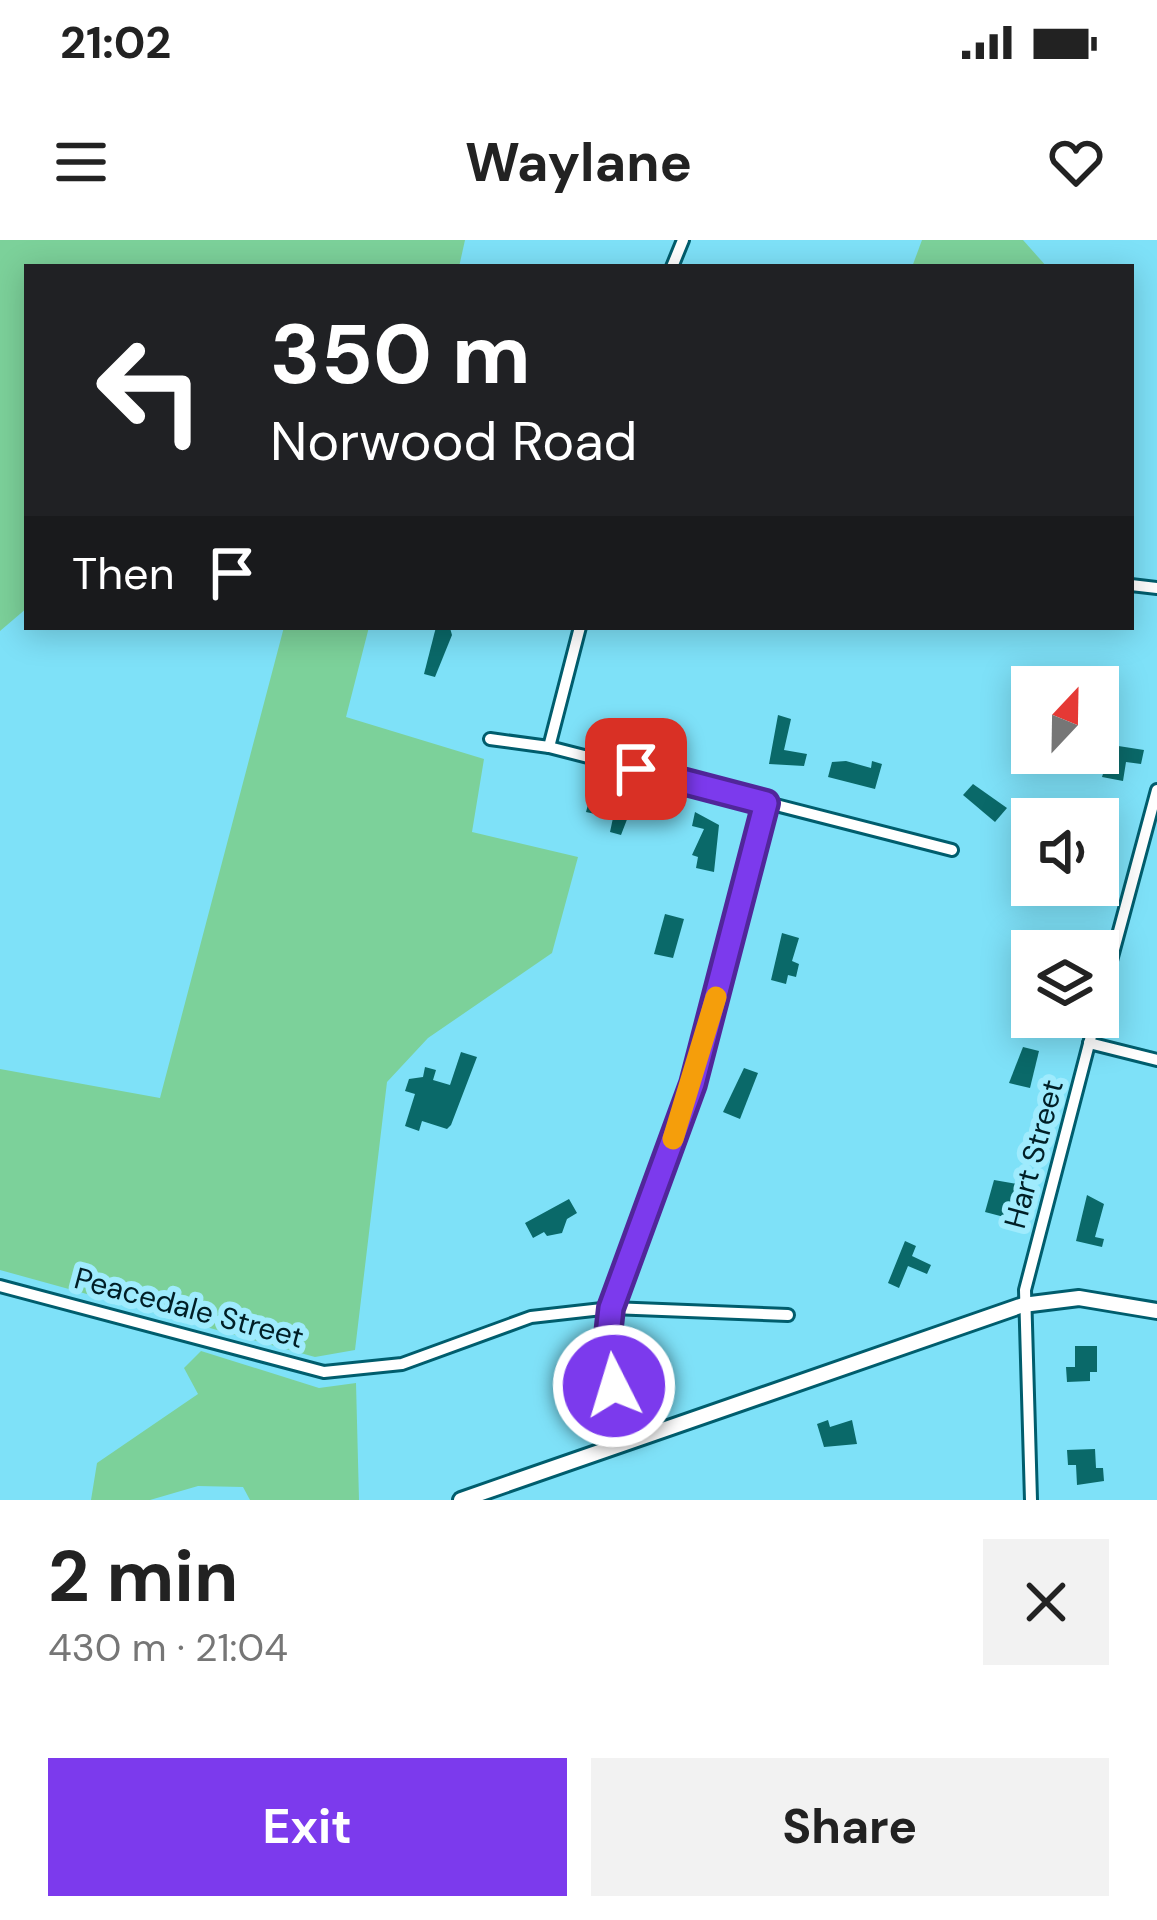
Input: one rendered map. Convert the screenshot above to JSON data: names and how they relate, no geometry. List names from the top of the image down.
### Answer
{
  "streets": {
    "street": ["Hart Street", "Peacedale Street"]
  },
  "north": "top",
  "page": {
    "status": "21:02",
    "header": "Waylane",
    "turn": ["350 m", "Norwood Road"],
    "then": "Then",
    "heading": ["2 min", "430 m · 21:04"],
    "buttons": ["Exit", "Share"]
  }
}
